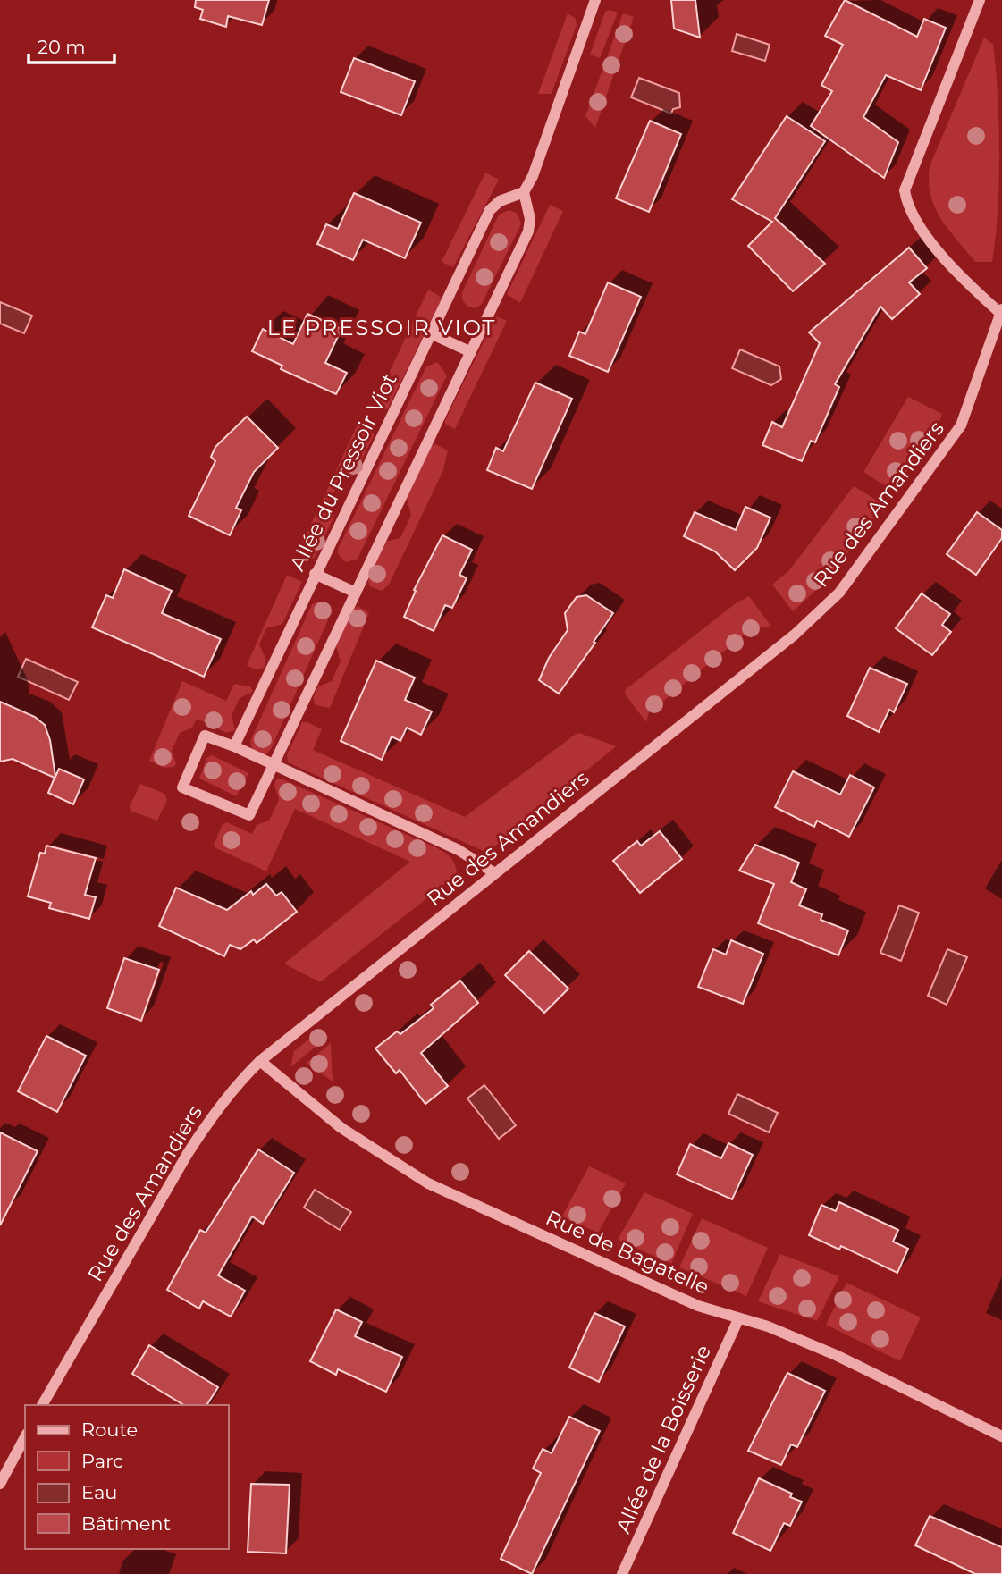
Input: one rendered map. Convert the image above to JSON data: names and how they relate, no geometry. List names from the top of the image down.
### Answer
{
  "streets": {
    "street": [
      "Allée du Pressoir Viot",
      "Rue des Amandiers",
      "Rue de Bagatelle",
      "Allée de la Boisserie"
    ]
  },
  "crossings": [
    ["Rue des Amandiers", "Rue de Bagatelle"],
    ["Rue de Bagatelle", "Allée de la Boisserie"]
  ],
  "districts": ["LE PRESSOIR VIOT"],
  "legend": [
    "Route",
    "Parc",
    "Eau",
    "Bâtiment"
  ],
  "scale_bar": "20 m"
}
